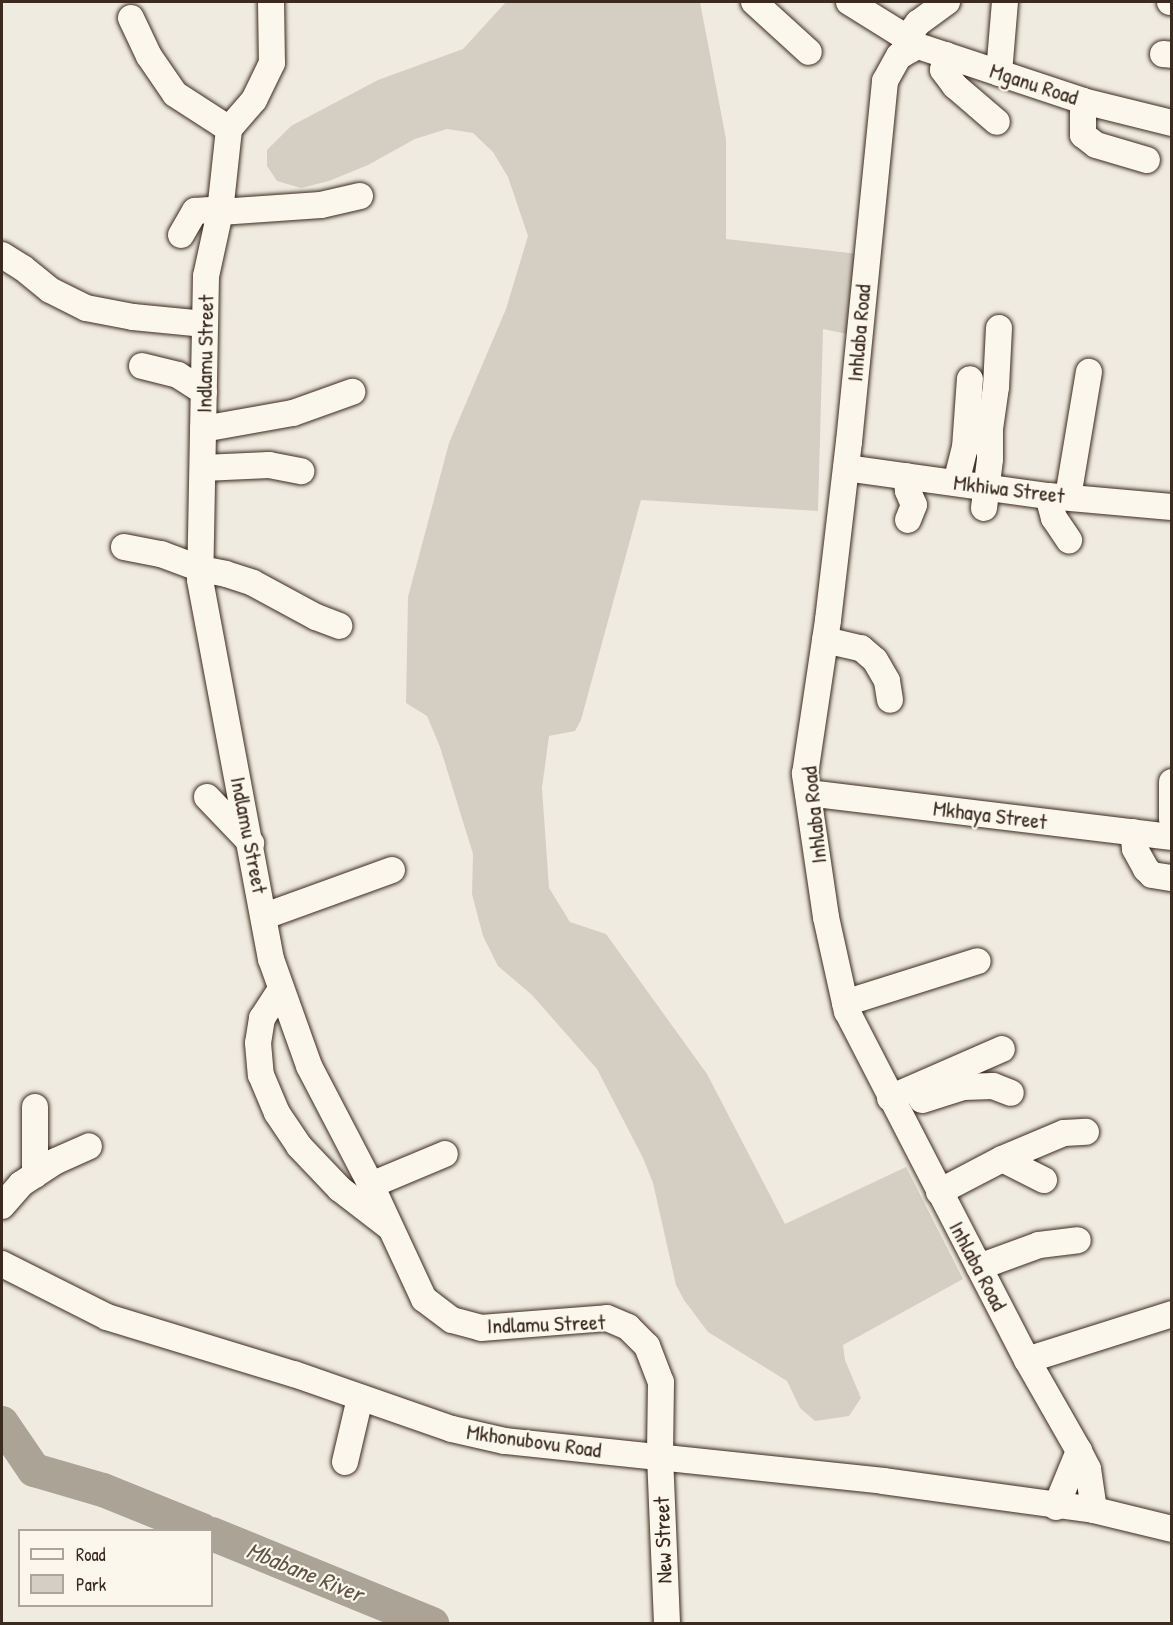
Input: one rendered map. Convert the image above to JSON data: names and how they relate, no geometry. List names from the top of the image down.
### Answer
{
  "streets": {
    "street": [
      "Mganu Road",
      "Inhlaba Road",
      "Indlamu Street",
      "Mkhiwa Street",
      "Mkhaya Street",
      "Mkhonubovu Road",
      "New Street"
    ]
  },
  "crossings": [
    ["Mganu Road", "Inhlaba Road"],
    ["Inhlaba Road", "Mkhiwa Street"],
    ["Inhlaba Road", "Mkhaya Street"],
    ["Inhlaba Road", "Mkhonubovu Road"],
    ["Indlamu Street", "Mkhonubovu Road"],
    ["Indlamu Street", "New Street"],
    ["Mkhonubovu Road", "New Street"]
  ],
  "water": ["Mbabane River"],
  "legend": ["Road", "Park"]
}
